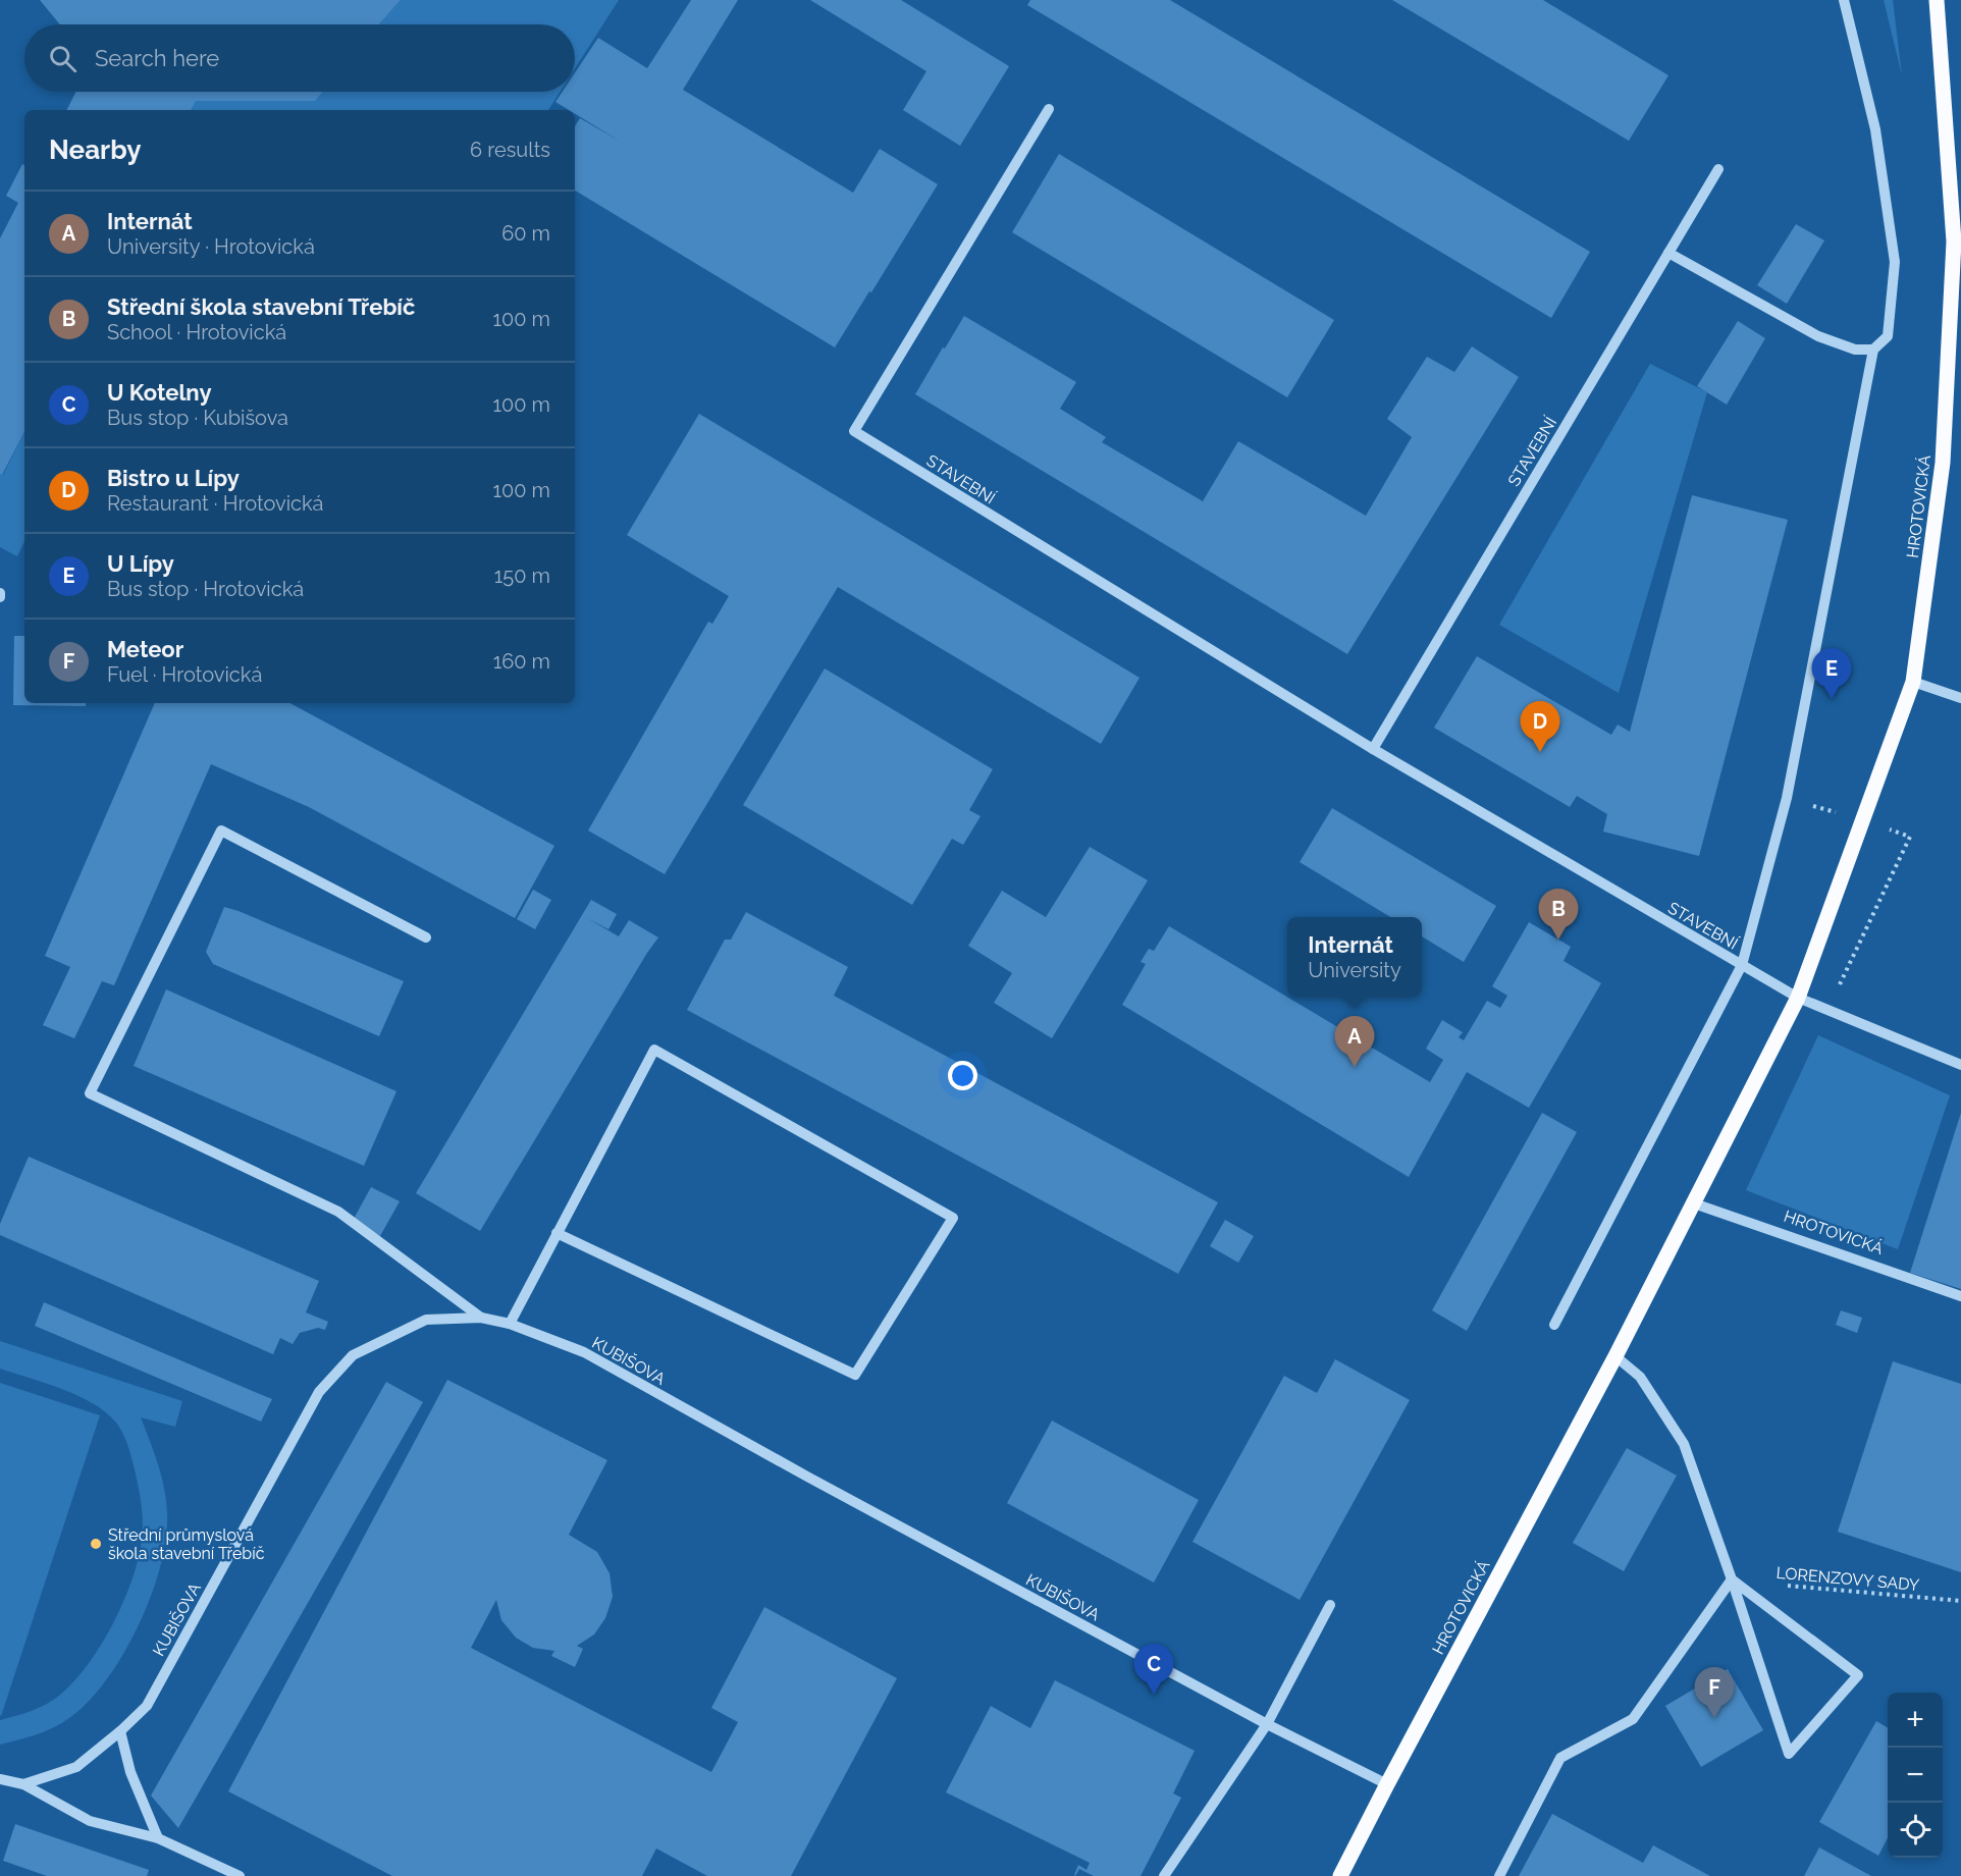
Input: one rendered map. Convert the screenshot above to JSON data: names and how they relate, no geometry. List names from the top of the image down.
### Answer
{
  "streets": {
    "main road": ["HROTOVICKÁ"],
    "street": ["STAVEBNÍ", "KUBIŠOVA"],
    "path": ["LORENZOVY SADY"]
  },
  "crossings": [
    ["STAVEBNÍ", "HROTOVICKÁ"],
    ["HROTOVICKÁ", "KUBIŠOVA"]
  ],
  "places": ["Střední průmyslová škola stavební Třebíč"],
  "page": {
    "search": "Search here",
    "heading": ["Nearby", "6 results"],
    "list": [
      {
        "mark": "A",
        "name": "Internát",
        "note": "University · Hrotovická",
        "value": "60 m"
      },
      {
        "mark": "B",
        "name": "Střední škola stavební Třebíč",
        "note": "School · Hrotovická",
        "value": "100 m"
      },
      {
        "mark": "C",
        "name": "U Kotelny",
        "note": "Bus stop · Kubišova",
        "value": "100 m"
      },
      {
        "mark": "D",
        "name": "Bistro u Lípy",
        "note": "Restaurant · Hrotovická",
        "value": "100 m"
      },
      {
        "mark": "E",
        "name": "U Lípy",
        "note": "Bus stop · Hrotovická",
        "value": "150 m"
      },
      {
        "mark": "F",
        "name": "Meteor",
        "note": "Fuel · Hrotovická",
        "value": "160 m"
      }
    ],
    "pins": [
      "E",
      "D",
      "B",
      "A",
      "C",
      "F"
    ],
    "popup": ["Internát", "University"],
    "map_buttons": ["+", "−"]
  }
}
